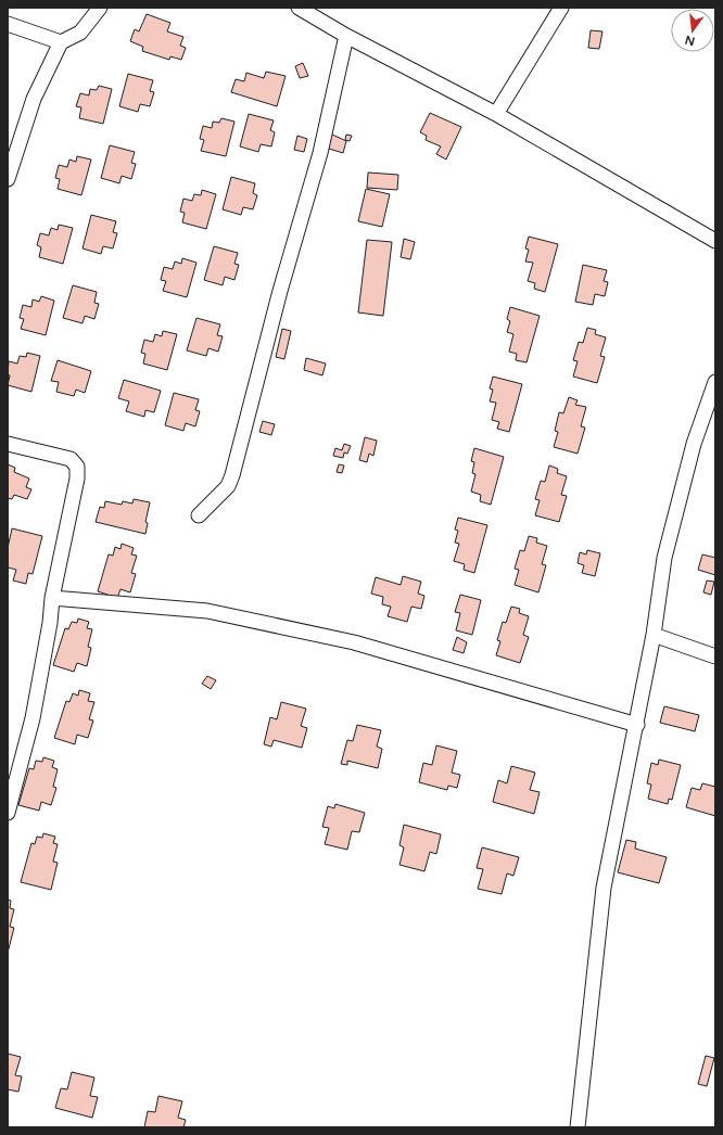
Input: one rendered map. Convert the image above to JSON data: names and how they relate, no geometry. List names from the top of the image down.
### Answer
{
  "north": "bottom"
}
